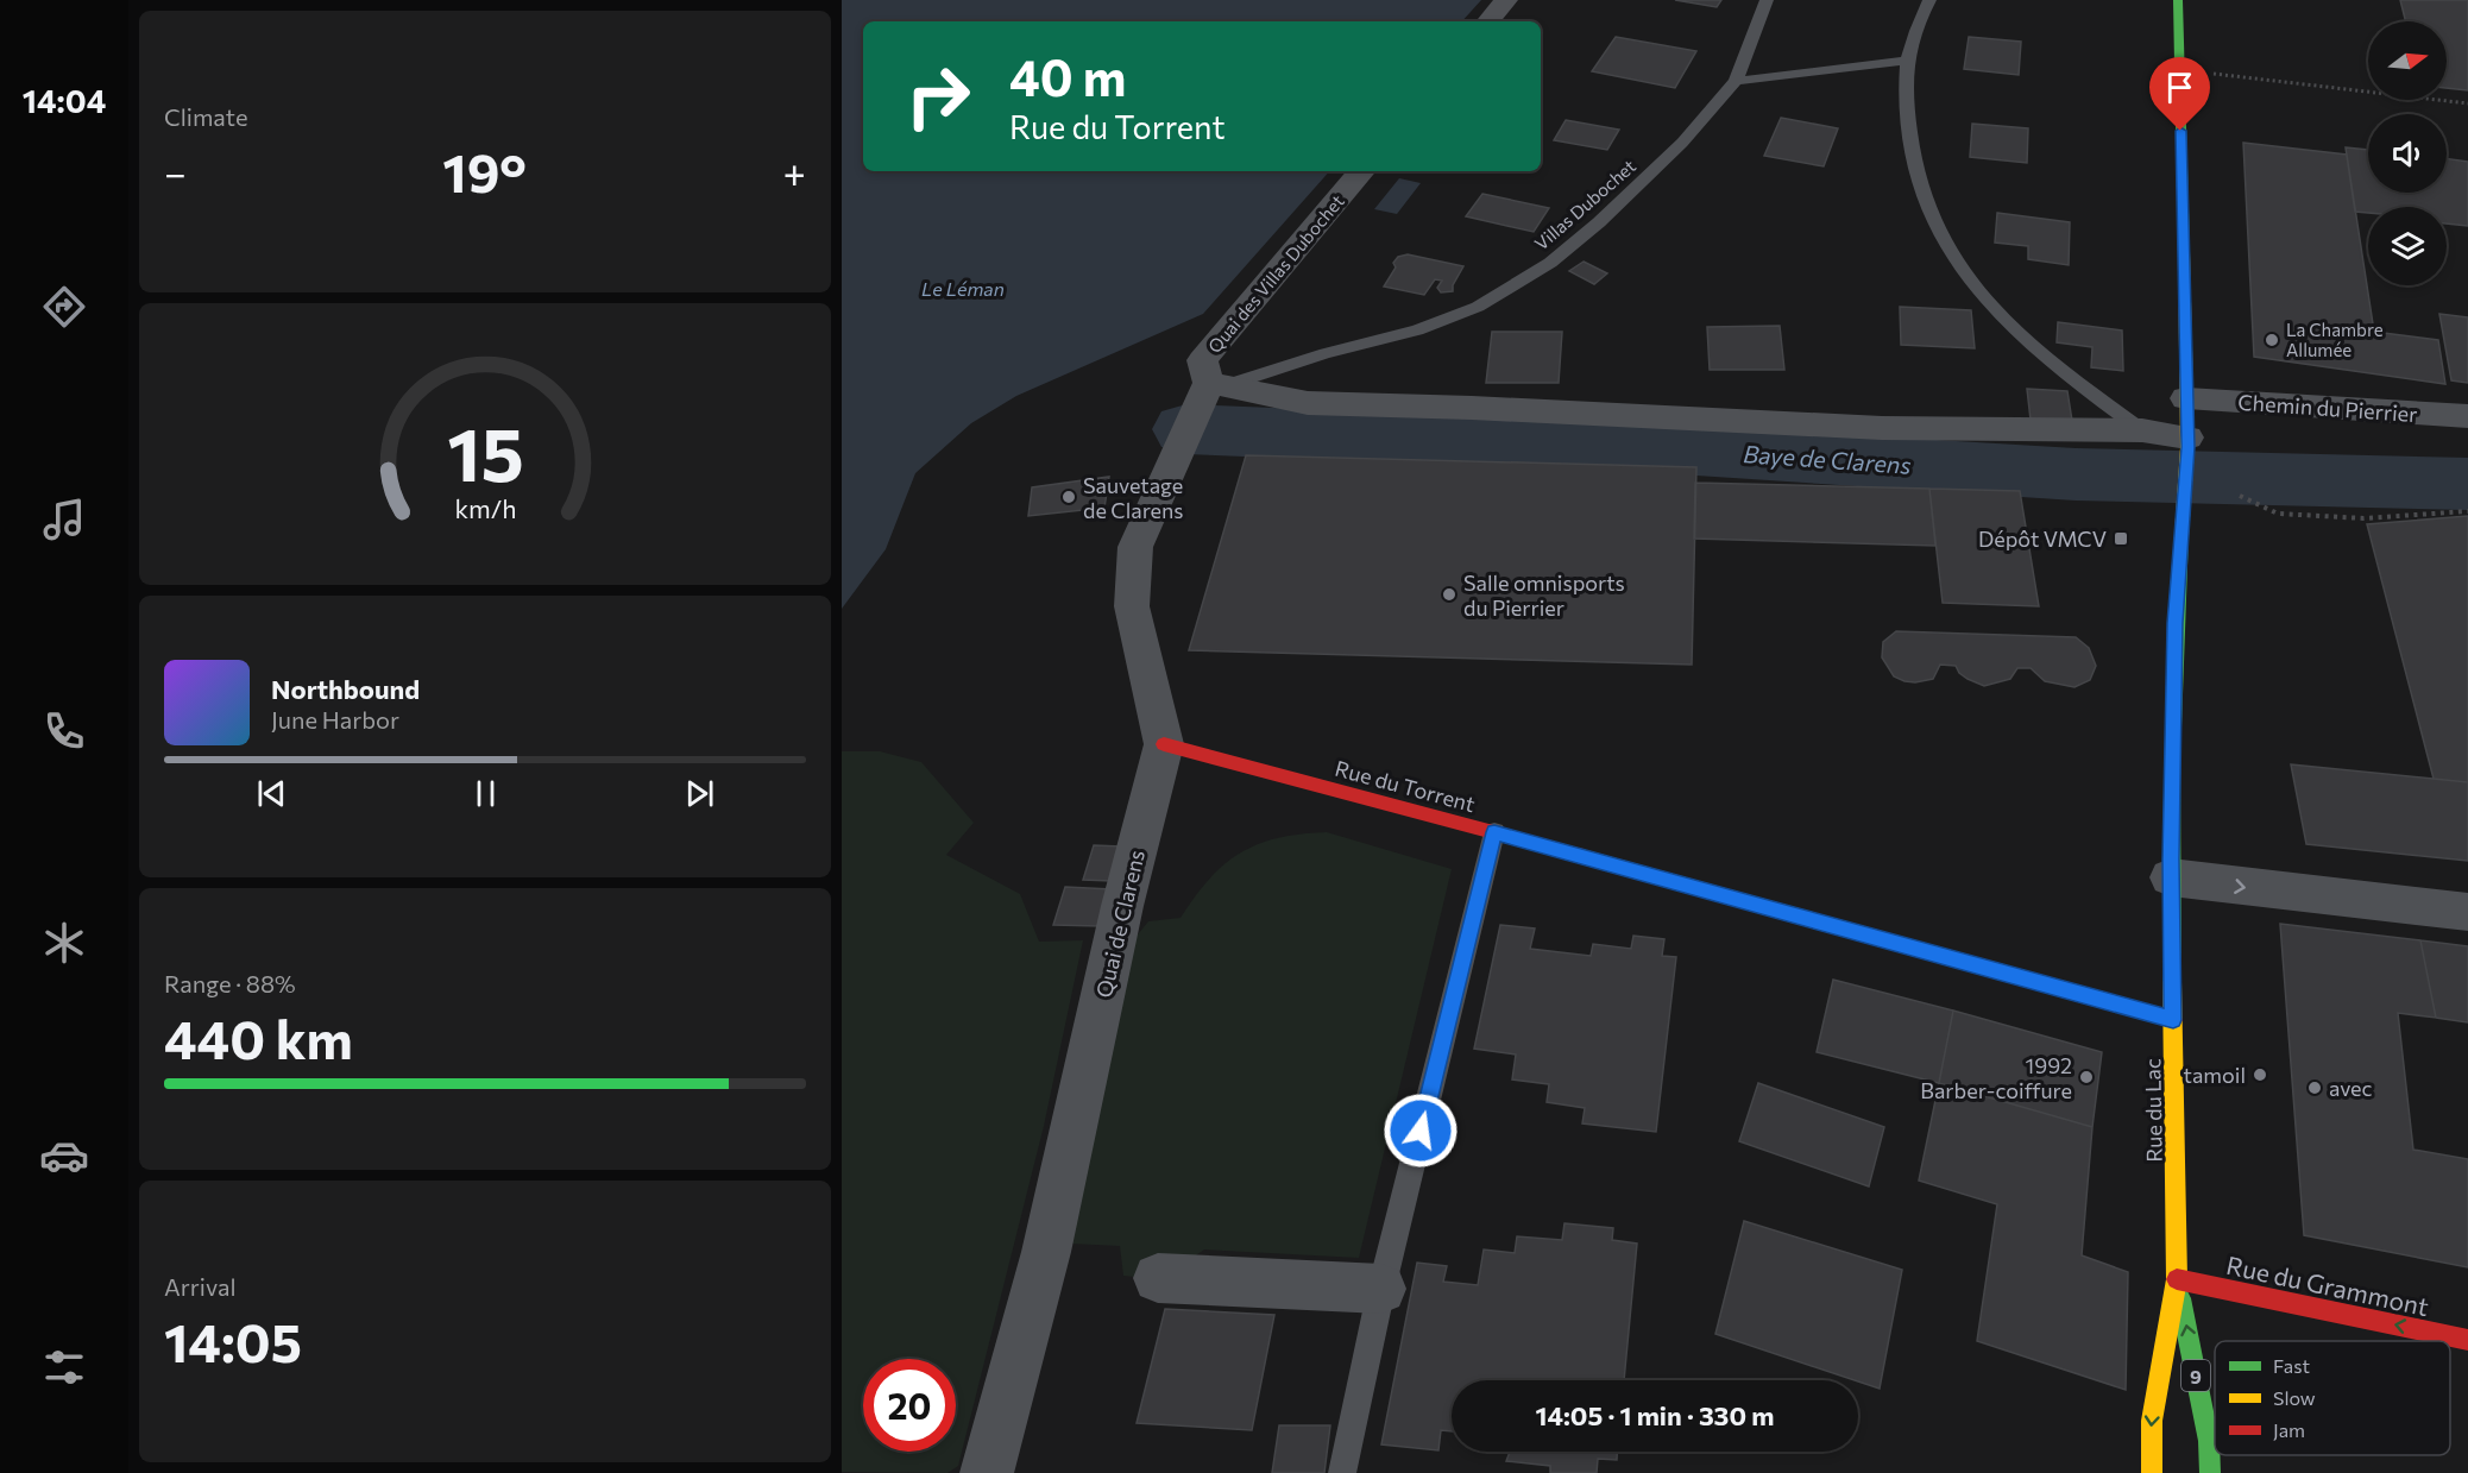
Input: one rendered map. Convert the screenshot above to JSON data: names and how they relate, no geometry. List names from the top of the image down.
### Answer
{
  "streets": {
    "main road": [
      "Rue du Torrent",
      "Rue du Lac",
      "Rue du Grammont",
      "9"
    ],
    "street": ["Quai des Villas Dubochet", "Chemin du Pierrier", "Quai de Clarens"],
    "lane": ["Villas Dubochet"]
  },
  "crossings": [
    ["Villas Dubochet", "Quai des Villas Dubochet"],
    ["Villas Dubochet", "Quai de Clarens"],
    ["Quai des Villas Dubochet", "Quai de Clarens"],
    ["Chemin du Pierrier", "Rue du Lac"],
    ["Rue du Torrent", "Quai de Clarens"],
    ["Rue du Torrent", "Rue du Lac"],
    ["Rue du Lac", "Rue du Grammont"]
  ],
  "one_way": ["Rue du Grammont"],
  "water": ["Le Léman", "Baye de Clarens"],
  "places": {
    "other": [
      "La Chambre Allumée",
      "Sauvetage de Clarens",
      "Salle omnisports du Pierrier",
      "tamoil",
      "1992 Barber-coiffure",
      "avec"
    ],
    "transit": ["Dépôt VMCV"]
  },
  "legend": ["Fast", "Slow", "Jam"],
  "north": "right",
  "page": {
    "tabs": "14:04",
    "tile": [
      "Climate",
      ["Range · 88%", "440 km"],
      ["Arrival", "14:05"]
    ],
    "turn": ["40 m", "Rue du Torrent"],
    "heat": ["−", "19°", "+"],
    "song": ["Northbound", "June Harbor"],
    "limit": "20",
    "trip": "14:05 · 1 min · 330 m",
    "gauge": ["15", "km/h"]
  }
}
